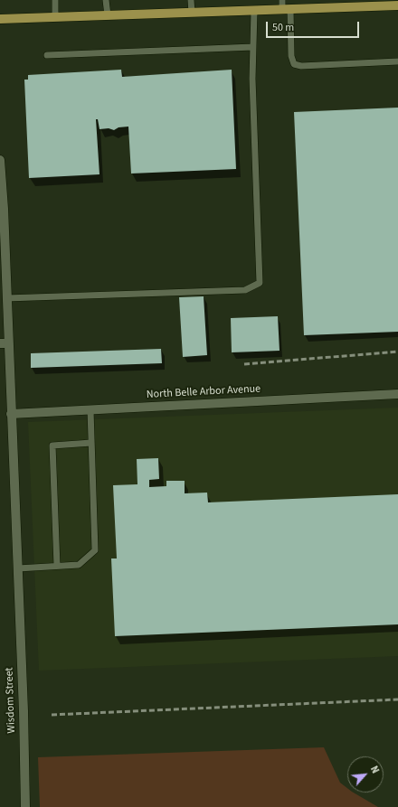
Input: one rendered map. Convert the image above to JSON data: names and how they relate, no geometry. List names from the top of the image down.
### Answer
{
  "streets": {
    "street": ["North Belle Arbor Avenue", "Wisdom Street"]
  },
  "crossings": [
    ["North Belle Arbor Avenue", "Wisdom Street"]
  ],
  "scale_bar": "50 m",
  "north": "top right"
}
